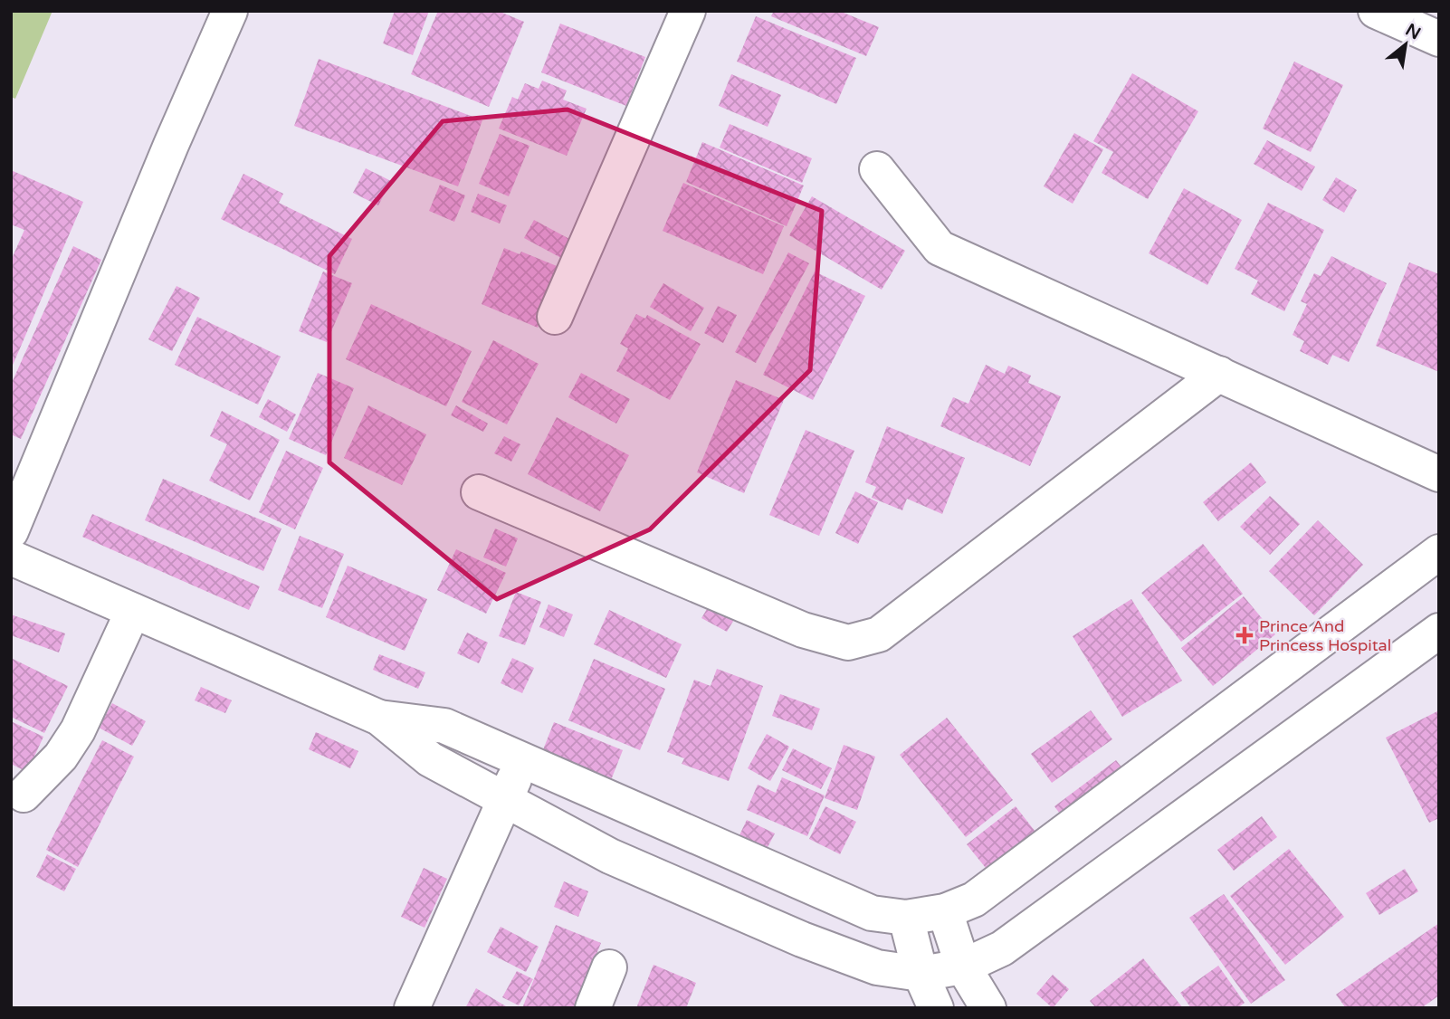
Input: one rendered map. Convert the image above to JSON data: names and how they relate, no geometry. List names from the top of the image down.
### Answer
{
  "places": {
    "health": ["Prince And Princess Hospital"]
  },
  "north": "top right"
}
